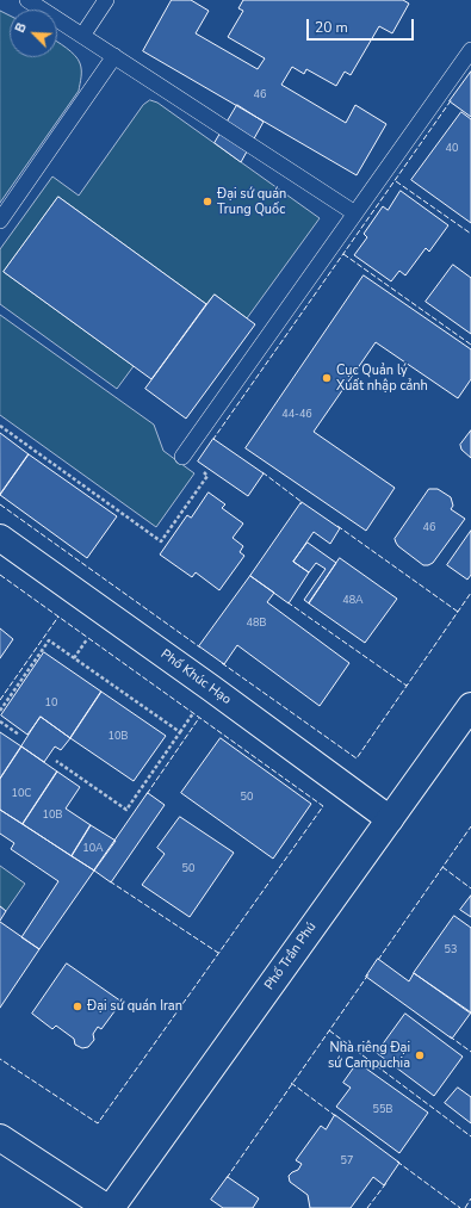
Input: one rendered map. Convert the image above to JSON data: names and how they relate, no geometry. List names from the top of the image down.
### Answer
{
  "streets": {
    "main road": ["Phố Khúc Hạo", "Phố Trần Phú"]
  },
  "crossings": [
    ["Phố Khúc Hạo", "Phố Trần Phú"]
  ],
  "places": [
    "Đại sứ quán Trung Quốc",
    "Cục Quản lý Xuất nhập cảnh",
    "Đại sứ quán Iran",
    "Nhà riêng Đại sứ Campuchia"
  ],
  "house_numbers": [
    "46",
    "40",
    "44-46",
    "46",
    "48A",
    "48B",
    "10",
    "10B",
    "10C",
    "50",
    "10B",
    "10A",
    "50",
    "53",
    "55B",
    "57"
  ],
  "scale_bar": "20 m",
  "north": "top left"
}
